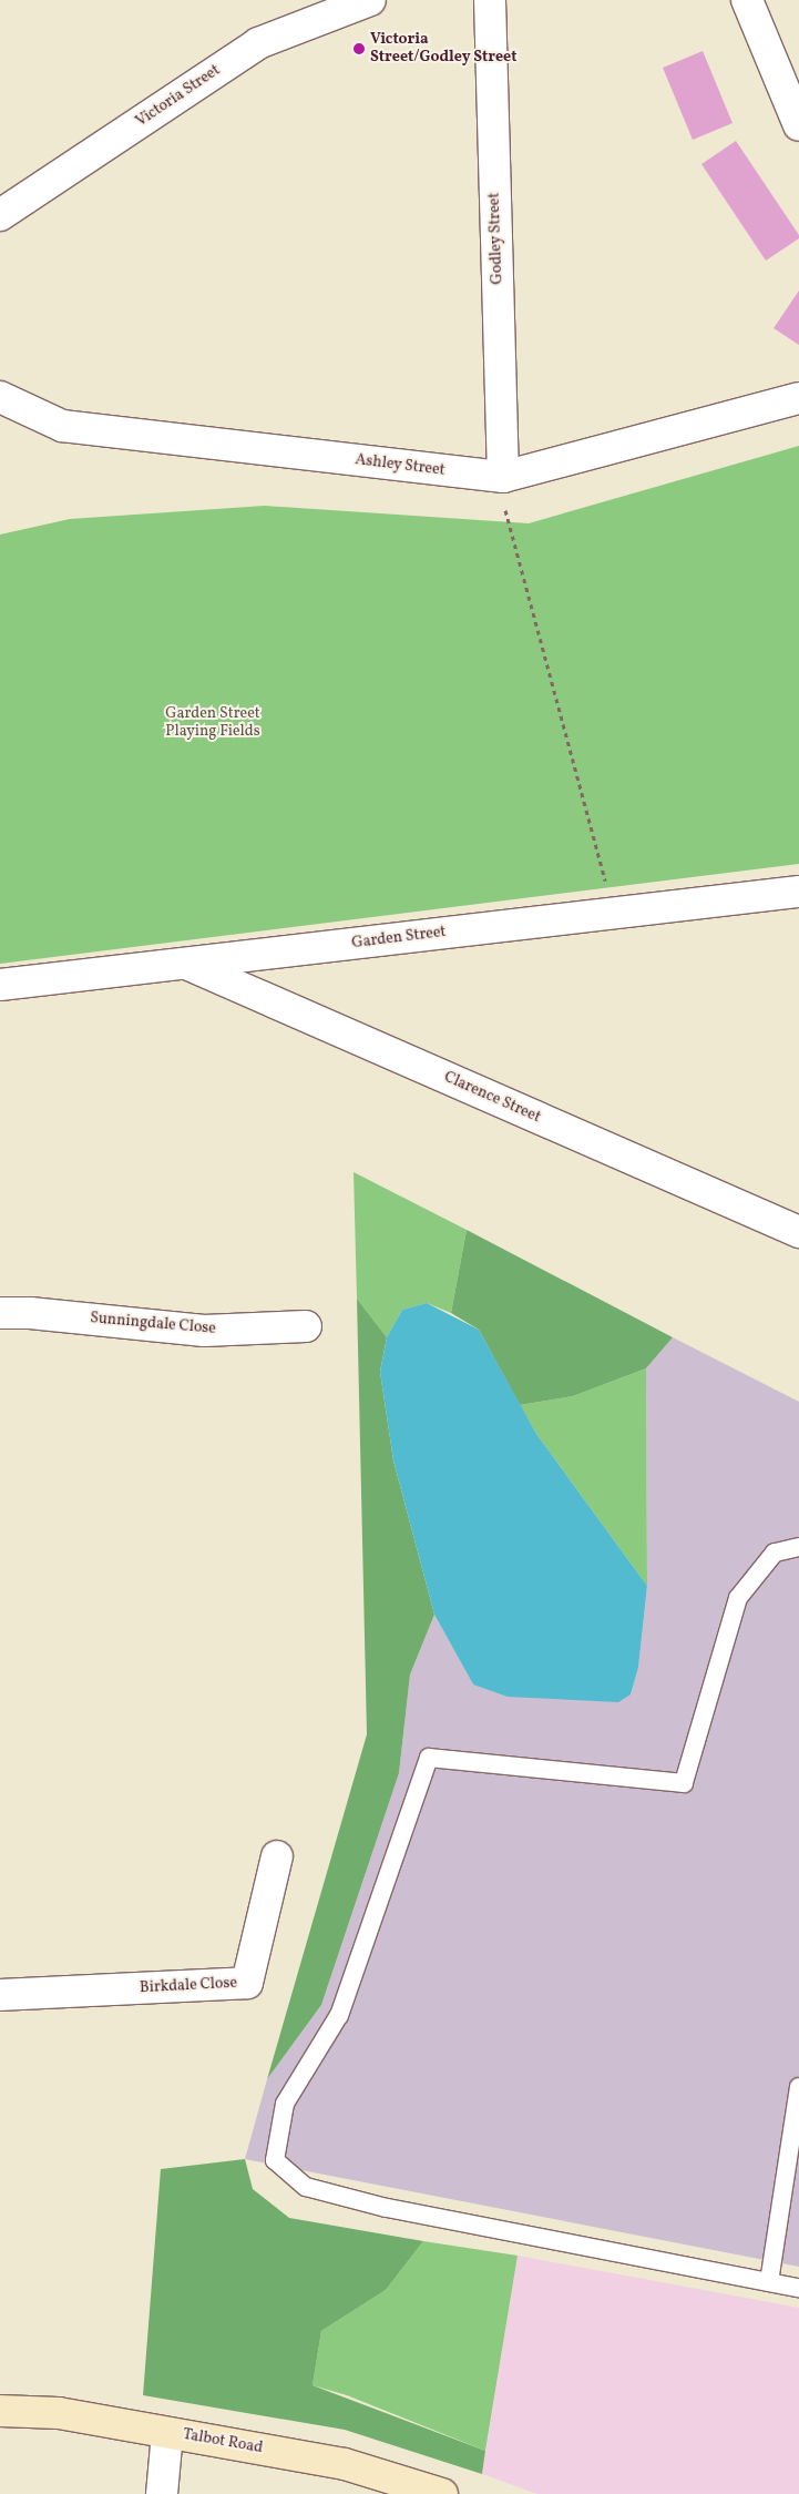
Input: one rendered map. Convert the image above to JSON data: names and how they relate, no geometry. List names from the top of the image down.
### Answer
{
  "streets": {
    "street": [
      "Victoria Street",
      "Godley Street",
      "Ashley Street",
      "Garden Street",
      "Clarence Street",
      "Sunningdale Close",
      "Birkdale Close",
      "Talbot Road"
    ]
  },
  "crossings": [
    ["Godley Street", "Ashley Street"],
    ["Garden Street", "Clarence Street"]
  ],
  "parks": ["Garden Street Playing Fields"],
  "places": ["Victoria Street/Godley Street"]
}
